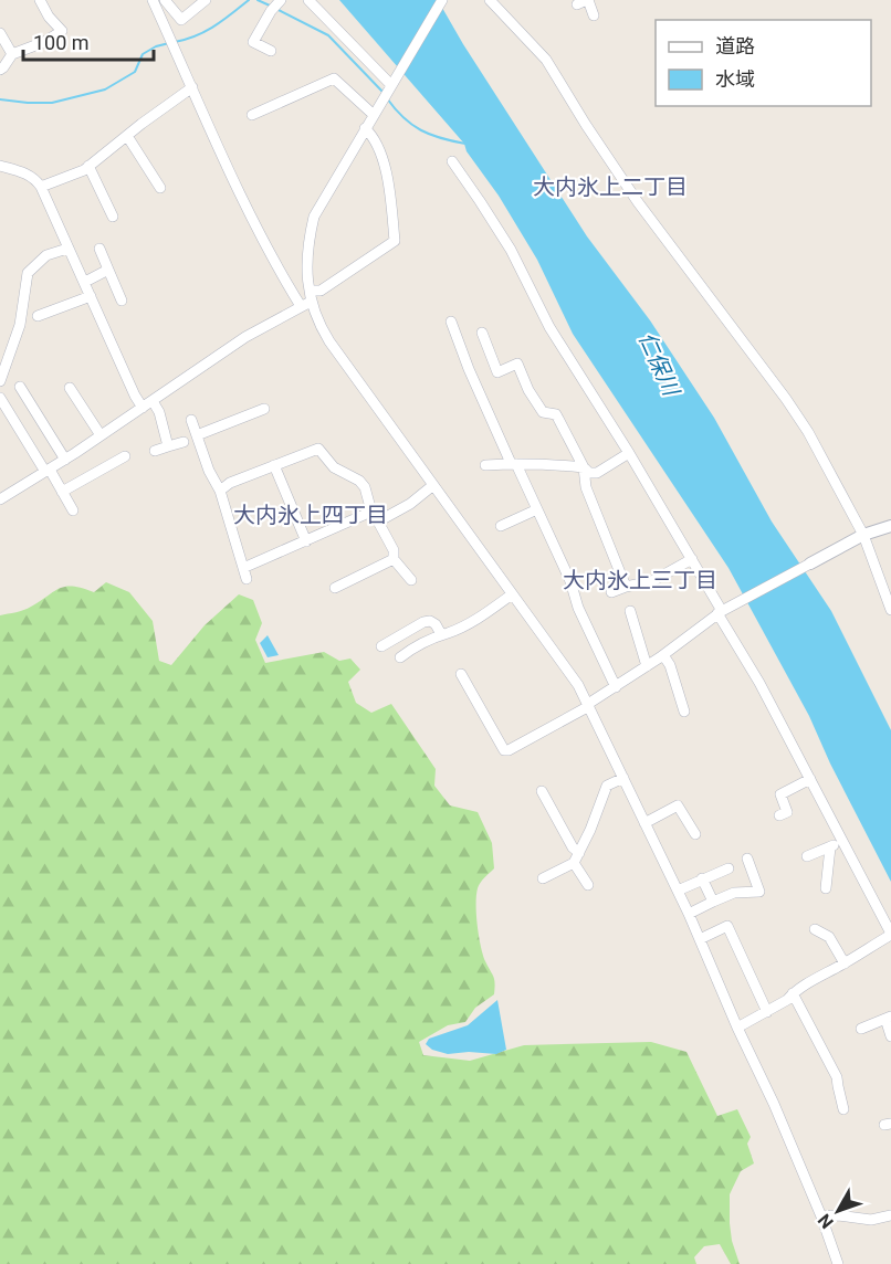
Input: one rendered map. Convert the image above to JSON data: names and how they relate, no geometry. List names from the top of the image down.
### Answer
{
  "districts": ["大内氷上二丁目", "大内氷上四丁目", "大内氷上三丁目"],
  "water": ["仁保川"],
  "legend": ["道路", "水域"],
  "scale_bar": "100 m",
  "north": "bottom left"
}
